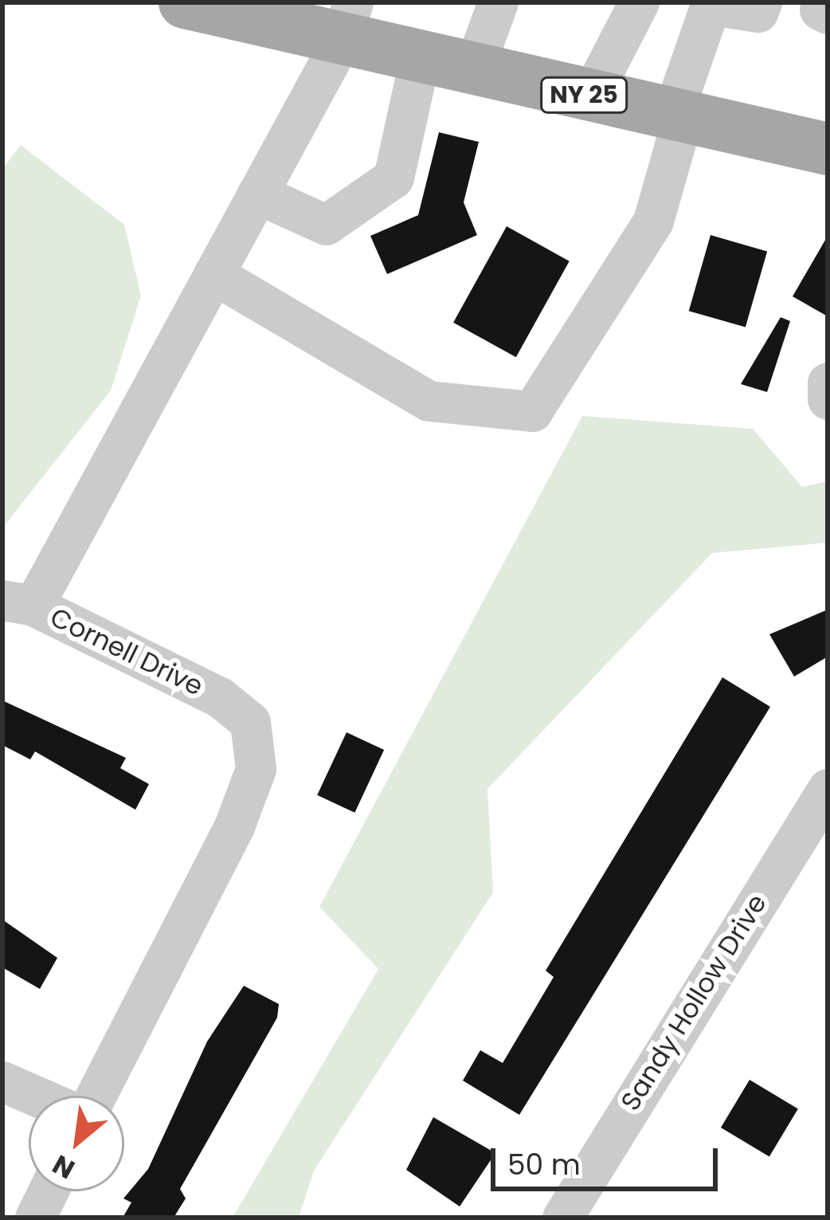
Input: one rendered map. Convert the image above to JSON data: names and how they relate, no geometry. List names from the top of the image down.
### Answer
{
  "streets": {
    "main road": ["NY 25"],
    "street": ["Cornell Drive", "Sandy Hollow Drive"]
  },
  "crossings": [
    ["NY 25", "Cornell Drive"]
  ],
  "scale_bar": "50 m",
  "north": "bottom left"
}
